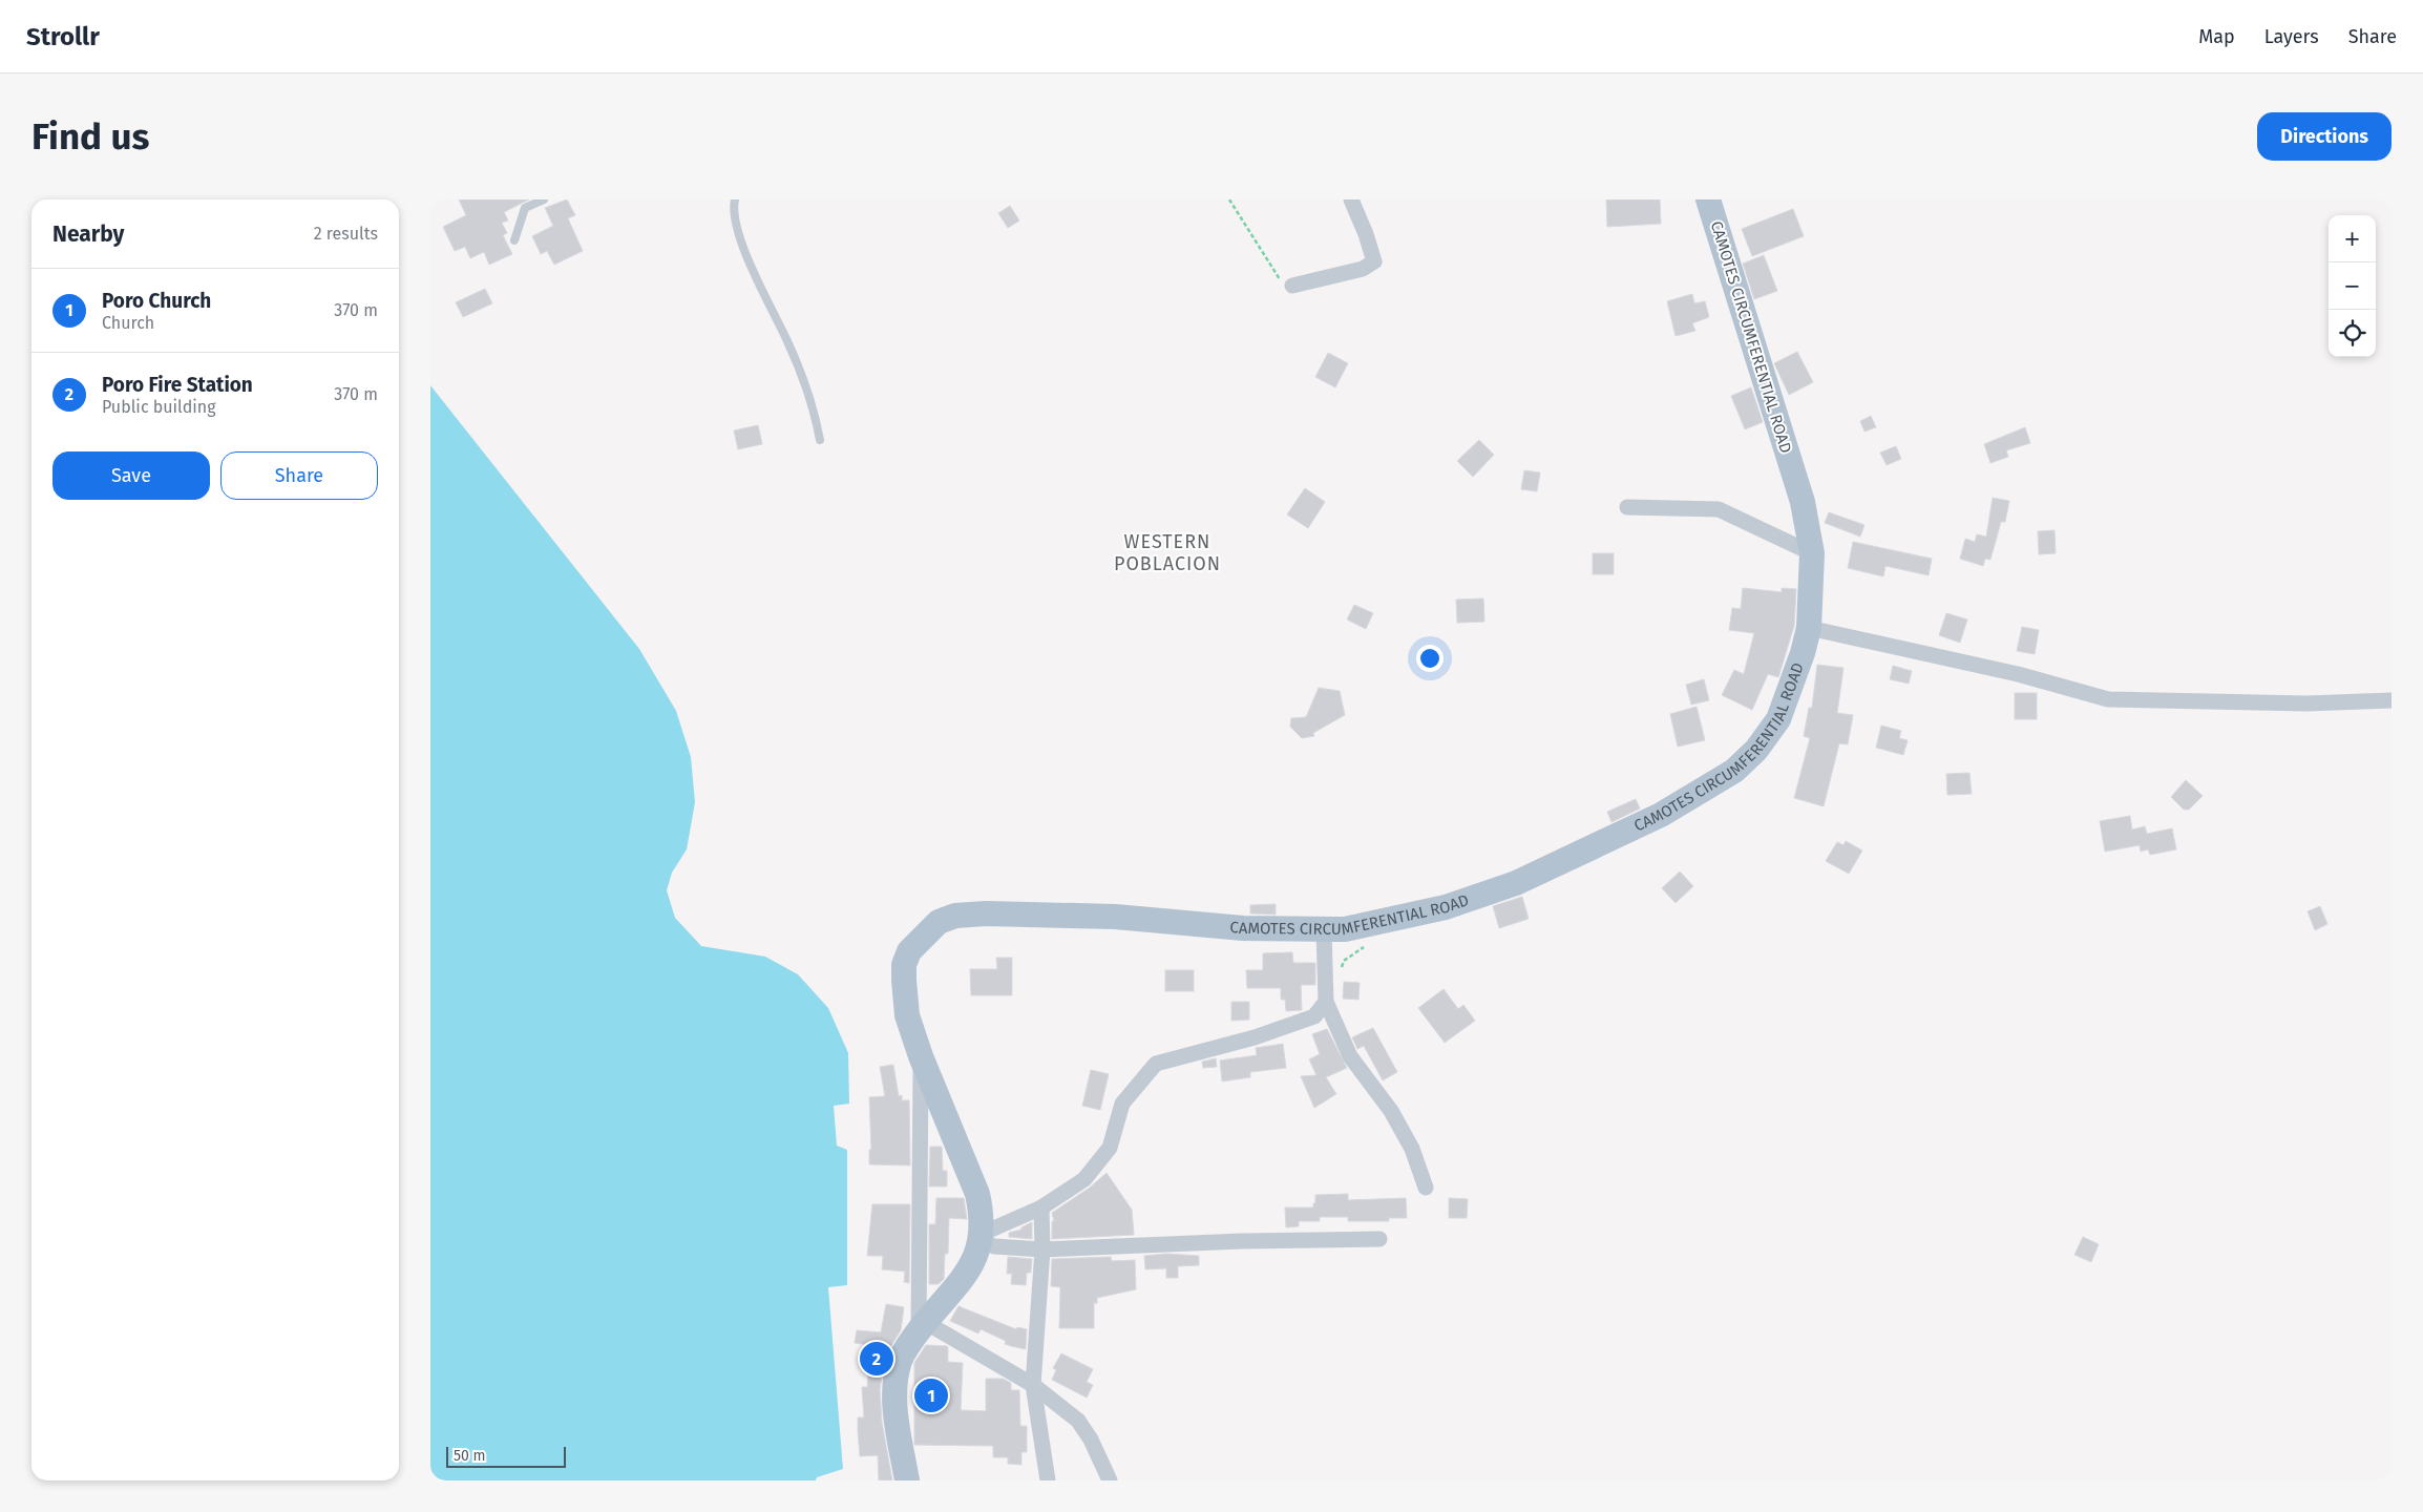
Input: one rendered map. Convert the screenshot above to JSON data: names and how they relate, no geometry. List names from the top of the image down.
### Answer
{
  "streets": {
    "main road": ["CAMOTES CIRCUMFERENTIAL ROAD"]
  },
  "districts": ["WESTERN POBLACION"],
  "scale_bar": "50 m",
  "page": {
    "header": "Strollr",
    "nav": ["Map", "Layers", "Share"],
    "buttons": [
      "Directions",
      ["Save", "Share"]
    ],
    "title": "Find us",
    "heading": ["Nearby", "2 results"],
    "map_buttons": ["+", "−"],
    "list": [
      {
        "mark": "1",
        "name": "Poro Church",
        "note": "Church",
        "value": "370 m"
      },
      {
        "mark": "2",
        "name": "Poro Fire Station",
        "note": "Public building",
        "value": "370 m"
      }
    ],
    "pins": ["2", "1"],
    "scale": "50 m"
  }
}
